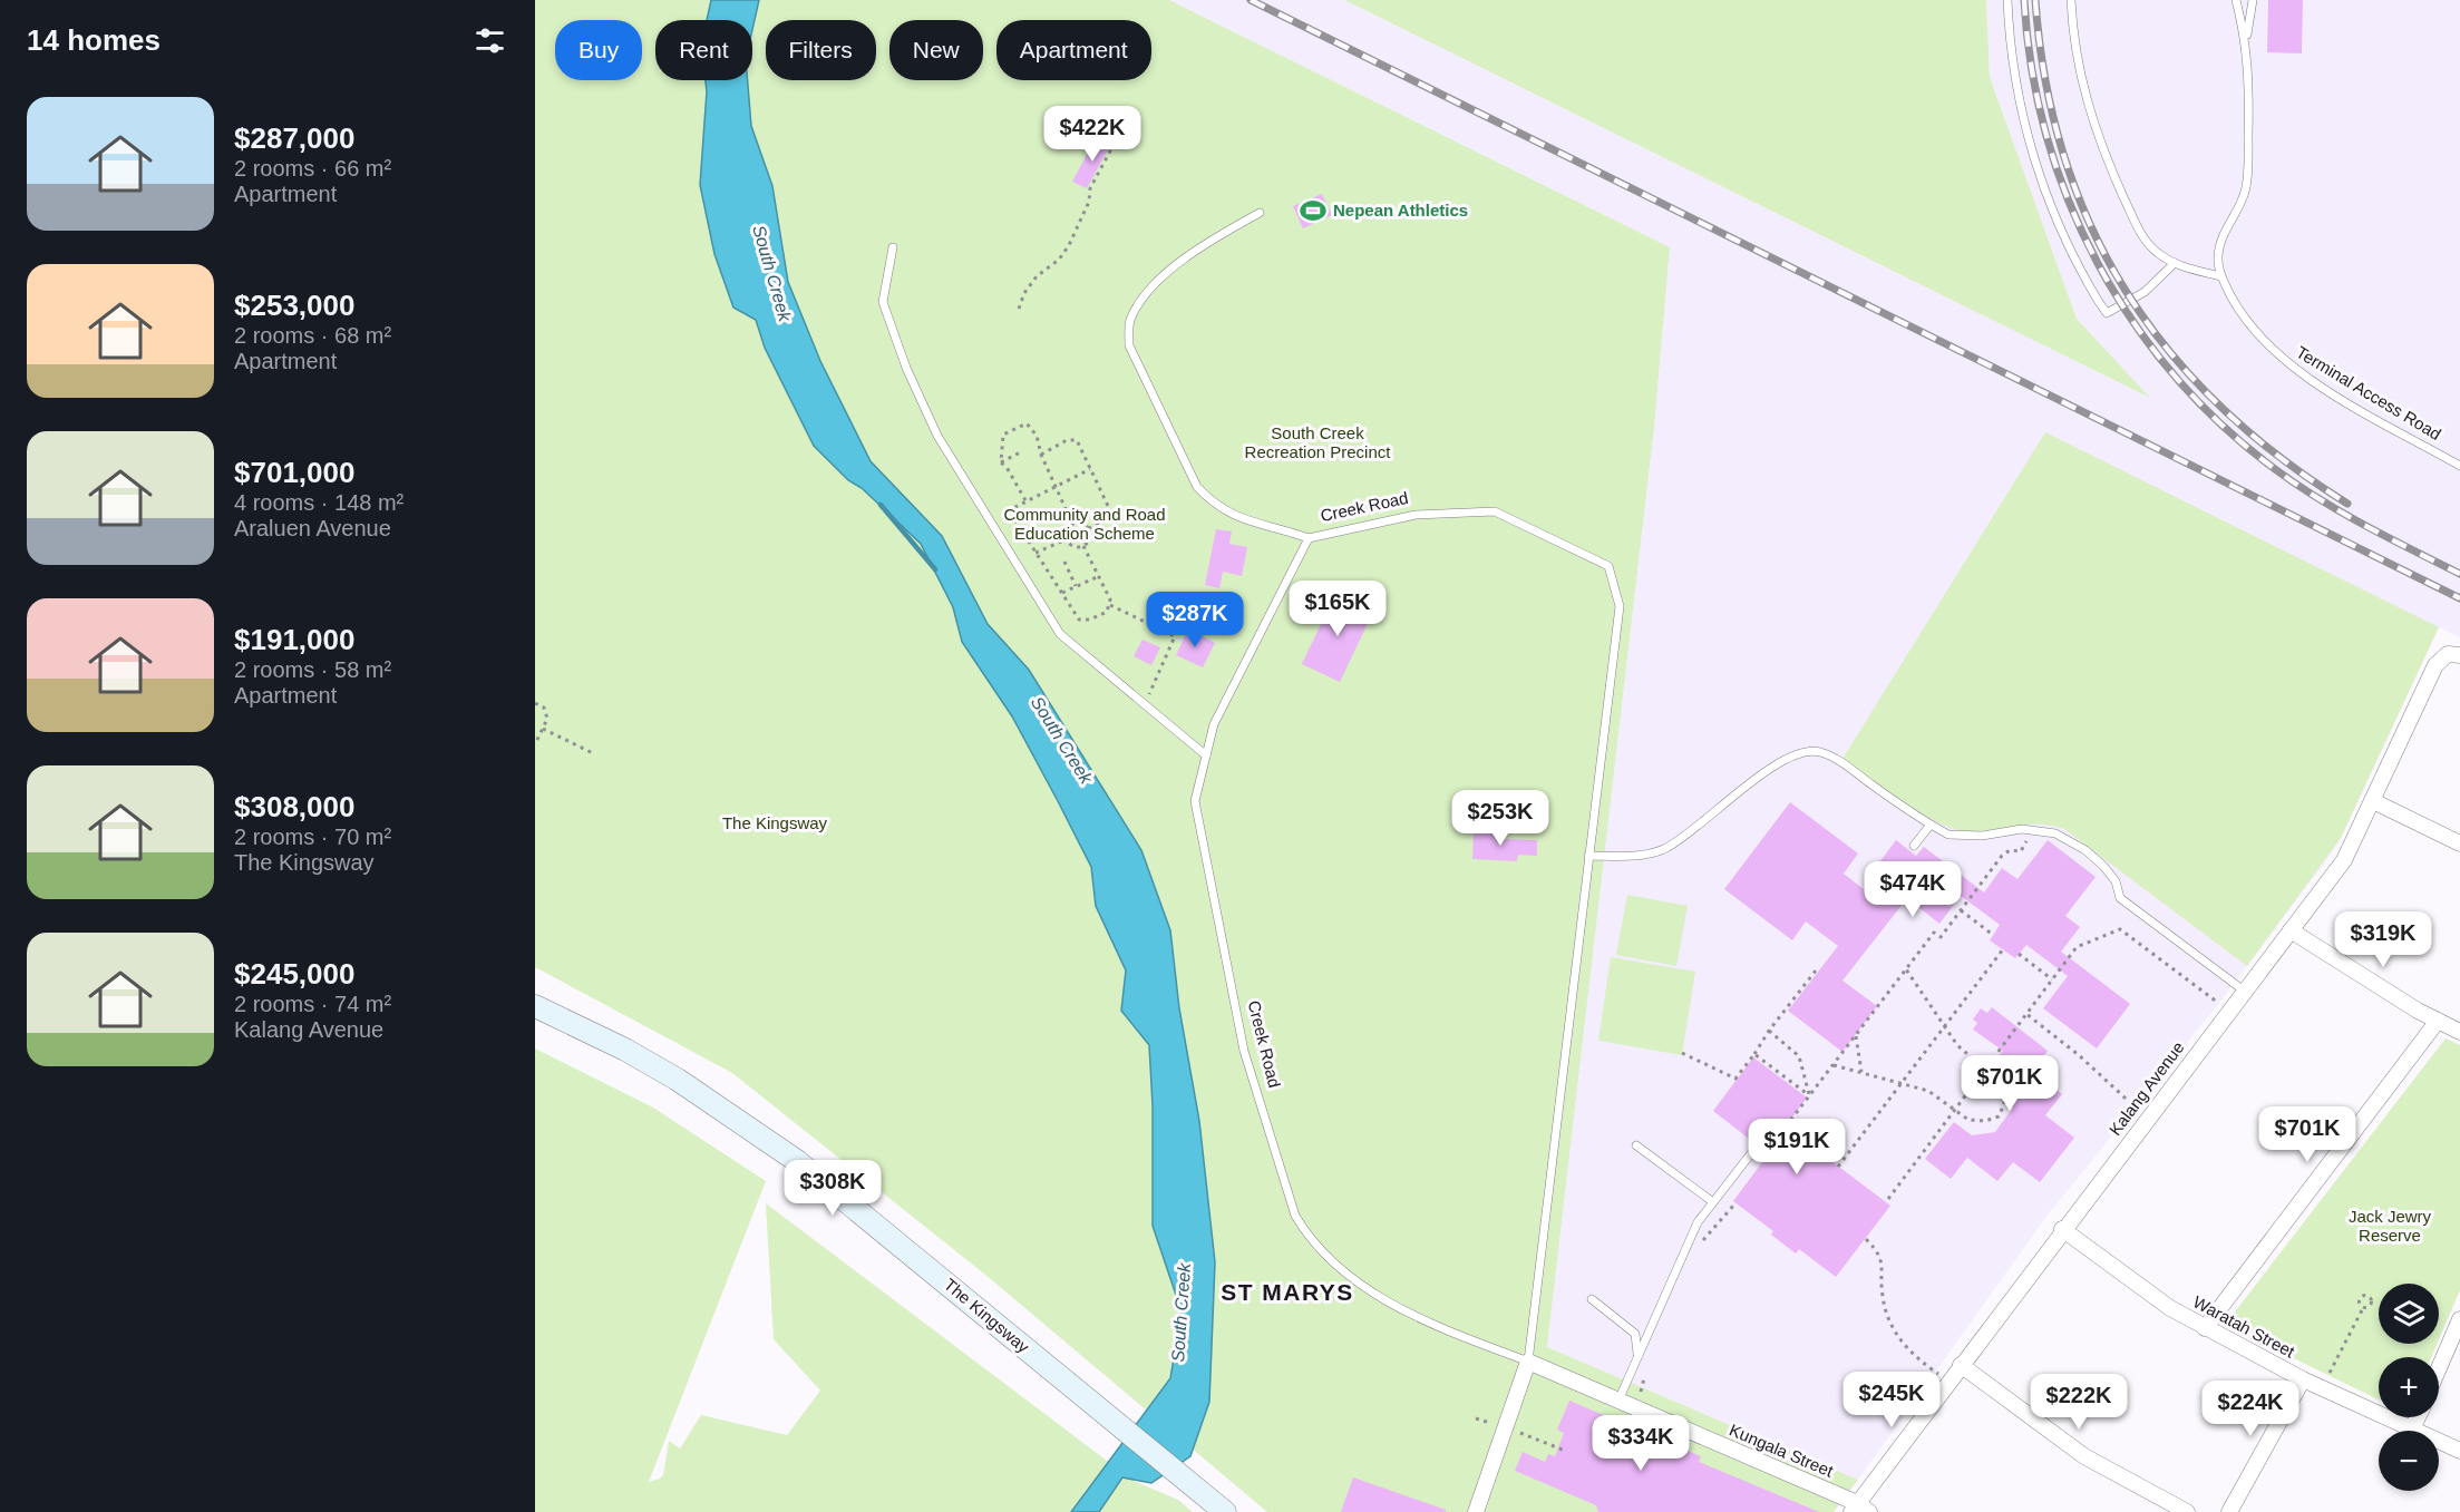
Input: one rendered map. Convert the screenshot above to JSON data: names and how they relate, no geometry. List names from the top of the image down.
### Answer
{
  "streets": {
    "street": [
      "Creek Road",
      "Kalang Avenue",
      "The Kingsway",
      "Waratah Street",
      "Kungala Street"
    ],
    "lane": ["Terminal Access Road"]
  },
  "crossings": [
    ["Creek Road", "Kungala Street"],
    ["Kalang Avenue", "Waratah Street"],
    ["Kalang Avenue", "Kungala Street"]
  ],
  "districts": ["ST MARYS"],
  "water": ["South Creek"],
  "parks": [
    "South Creek Recreation Precinct",
    "Community and Road Education Scheme",
    "The Kingsway",
    "Jack Jewry Reserve"
  ],
  "places": {
    "sports": ["Nepean Athletics"]
  },
  "page": {
    "heading": "14 homes",
    "chip": [
      "Buy",
      "Rent",
      "Filters",
      "New",
      "Apartment"
    ],
    "list": [
      {
        "name": "$287,000",
        "note": "2 rooms · 66 m² · Apartment"
      },
      {
        "name": "$253,000",
        "note": "2 rooms · 68 m² · Apartment"
      },
      {
        "name": "$701,000",
        "note": "4 rooms · 148 m² · Araluen Avenue"
      },
      {
        "name": "$191,000",
        "note": "2 rooms · 58 m² · Apartment"
      },
      {
        "name": "$308,000",
        "note": "2 rooms · 70 m² · The Kingsway"
      },
      {
        "name": "$245,000",
        "note": "2 rooms · 74 m² · Kalang Avenue"
      }
    ],
    "price": [
      "$422K",
      "$165K",
      "$287K",
      "$253K",
      "$474K",
      "$319K",
      "$701K",
      "$701K",
      "$191K",
      "$308K",
      "$245K",
      "$222K",
      "$224K",
      "$334K"
    ],
    "map_buttons": ["+", "−"]
  }
}
